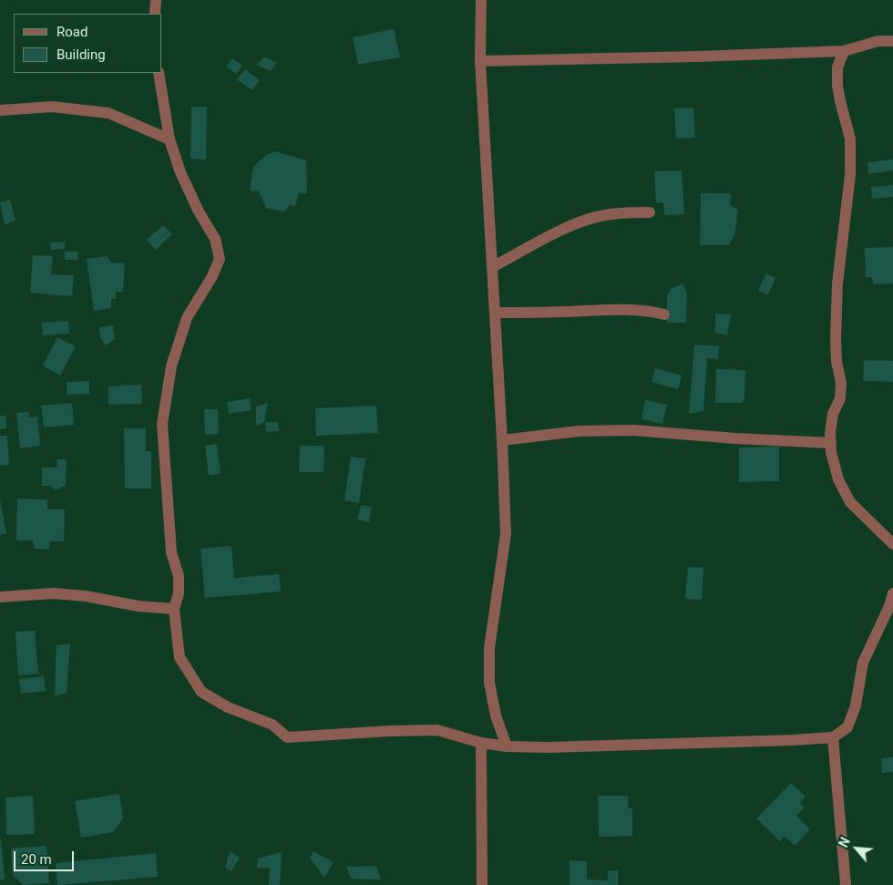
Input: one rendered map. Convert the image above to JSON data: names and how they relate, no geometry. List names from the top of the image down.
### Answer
{
  "legend": ["Road", "Building"],
  "scale_bar": "20 m",
  "north": "top left"
}
